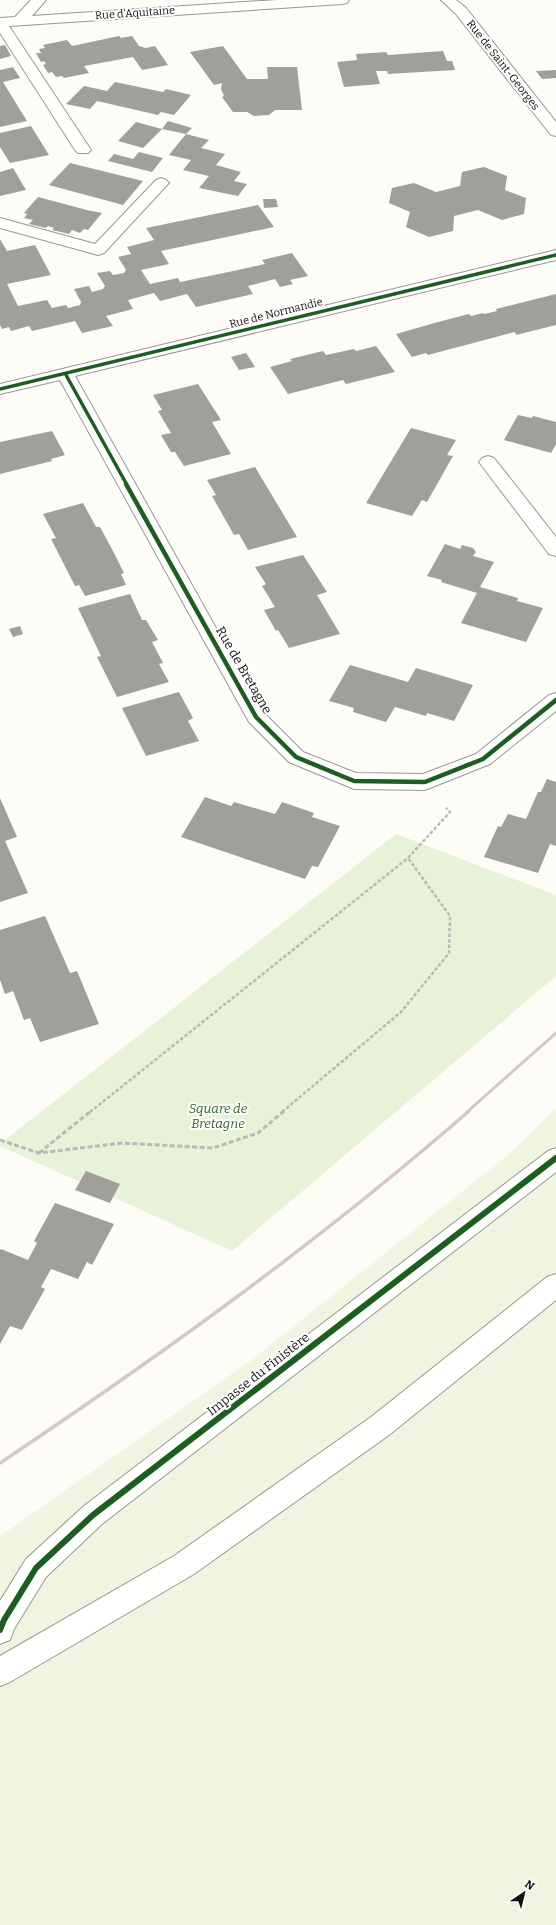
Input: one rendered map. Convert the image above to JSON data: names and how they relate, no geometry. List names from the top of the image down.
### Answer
{
  "streets": {
    "street": [
      "Rue d'Aquitaine",
      "Rue de Saint-Georges",
      "Rue de Normandie",
      "Rue de Bretagne",
      "Impasse du Finistère"
    ]
  },
  "crossings": [
    ["Rue de Normandie", "Rue de Bretagne"]
  ],
  "parks": ["Square de Bretagne"],
  "north": "top right"
}
